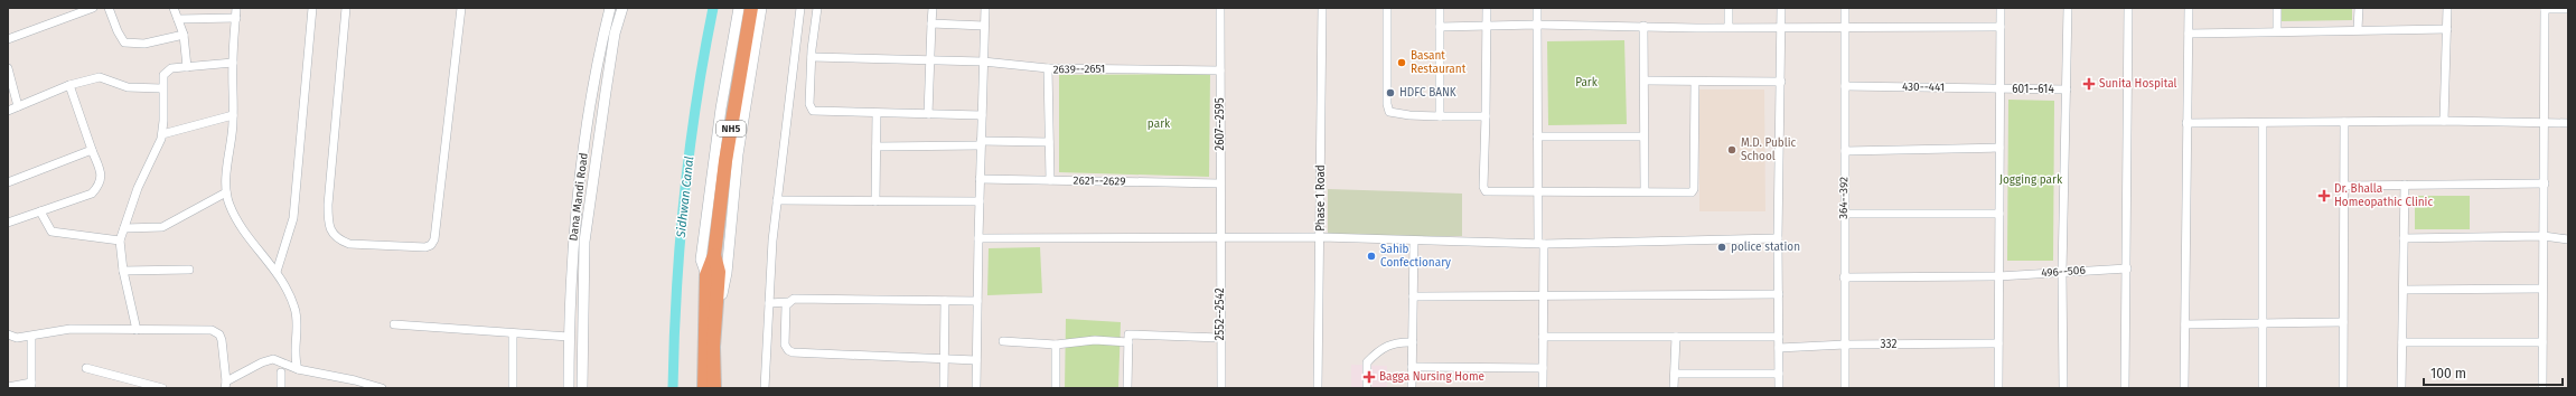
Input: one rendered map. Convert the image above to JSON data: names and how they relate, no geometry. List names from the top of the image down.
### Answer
{
  "streets": {
    "highway": ["NH5"],
    "street": [
      "2639--2651",
      "430--441",
      "601--614",
      "2607--2595",
      "2621--2629",
      "Dana Mandi Road",
      "Phase 1 Road",
      "364--392",
      "496--506",
      "2552--2542",
      "332"
    ]
  },
  "crossings": [
    ["2639--2651", "2607--2595"],
    ["2639--2651", "2621--2629"],
    ["430--441", "601--614"],
    ["430--441", "364--392"],
    ["2607--2595", "2621--2629"],
    ["2607--2595", "2552--2542"],
    ["364--392", "496--506"],
    ["364--392", "332"]
  ],
  "water": ["Sidhwan Canal"],
  "parks": ["Park", "park", "Jogging park"],
  "places": {
    "other": [
      "Basant Restaurant",
      "HDFC BANK",
      "M.D. Public School",
      "police station",
      "Sahib Confectionary"
    ],
    "health": ["Sunita Hospital", "Dr. Bhalla Homeopathic Clinic", "Bagga Nursing Home"]
  },
  "scale_bar": "100 m"
}
